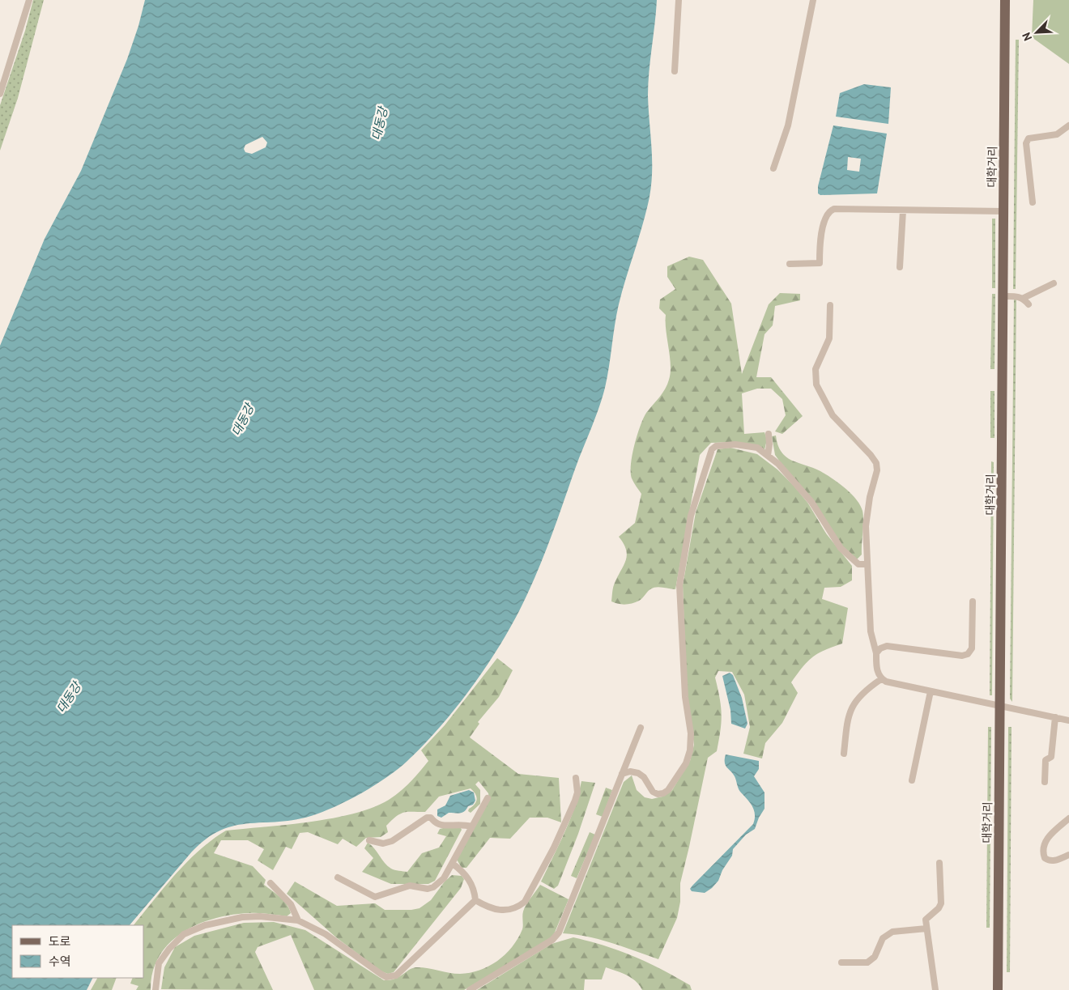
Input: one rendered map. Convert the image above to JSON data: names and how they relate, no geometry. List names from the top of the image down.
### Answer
{
  "streets": {
    "main road": ["대학거리"]
  },
  "water": ["대동강"],
  "legend": ["도로", "수역"],
  "north": "bottom left"
}
